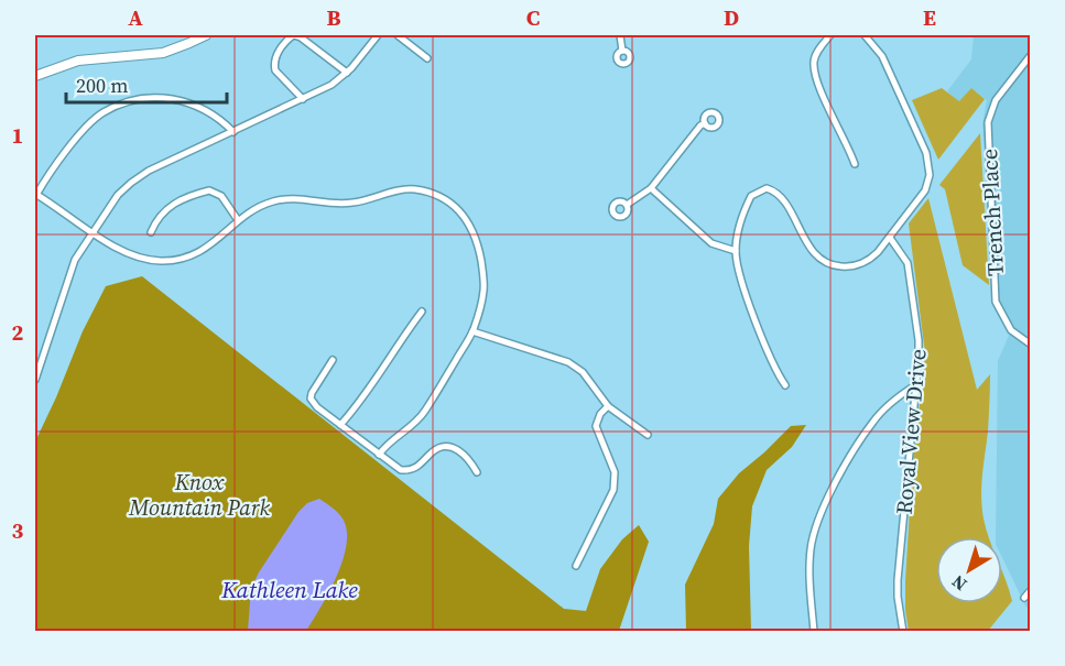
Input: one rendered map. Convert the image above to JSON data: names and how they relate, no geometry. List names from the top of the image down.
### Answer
{
  "streets": {
    "street": ["Trench Place", "Royal View Drive"]
  },
  "water": ["Kathleen Lake"],
  "parks": ["Knox Mountain Park"],
  "scale_bar": "200 m",
  "north": "bottom left",
  "grid": {
    "columns": [
      "A",
      "B",
      "C",
      "D",
      "E"
    ],
    "rows": ["1", "2", "3"]
  }
}
